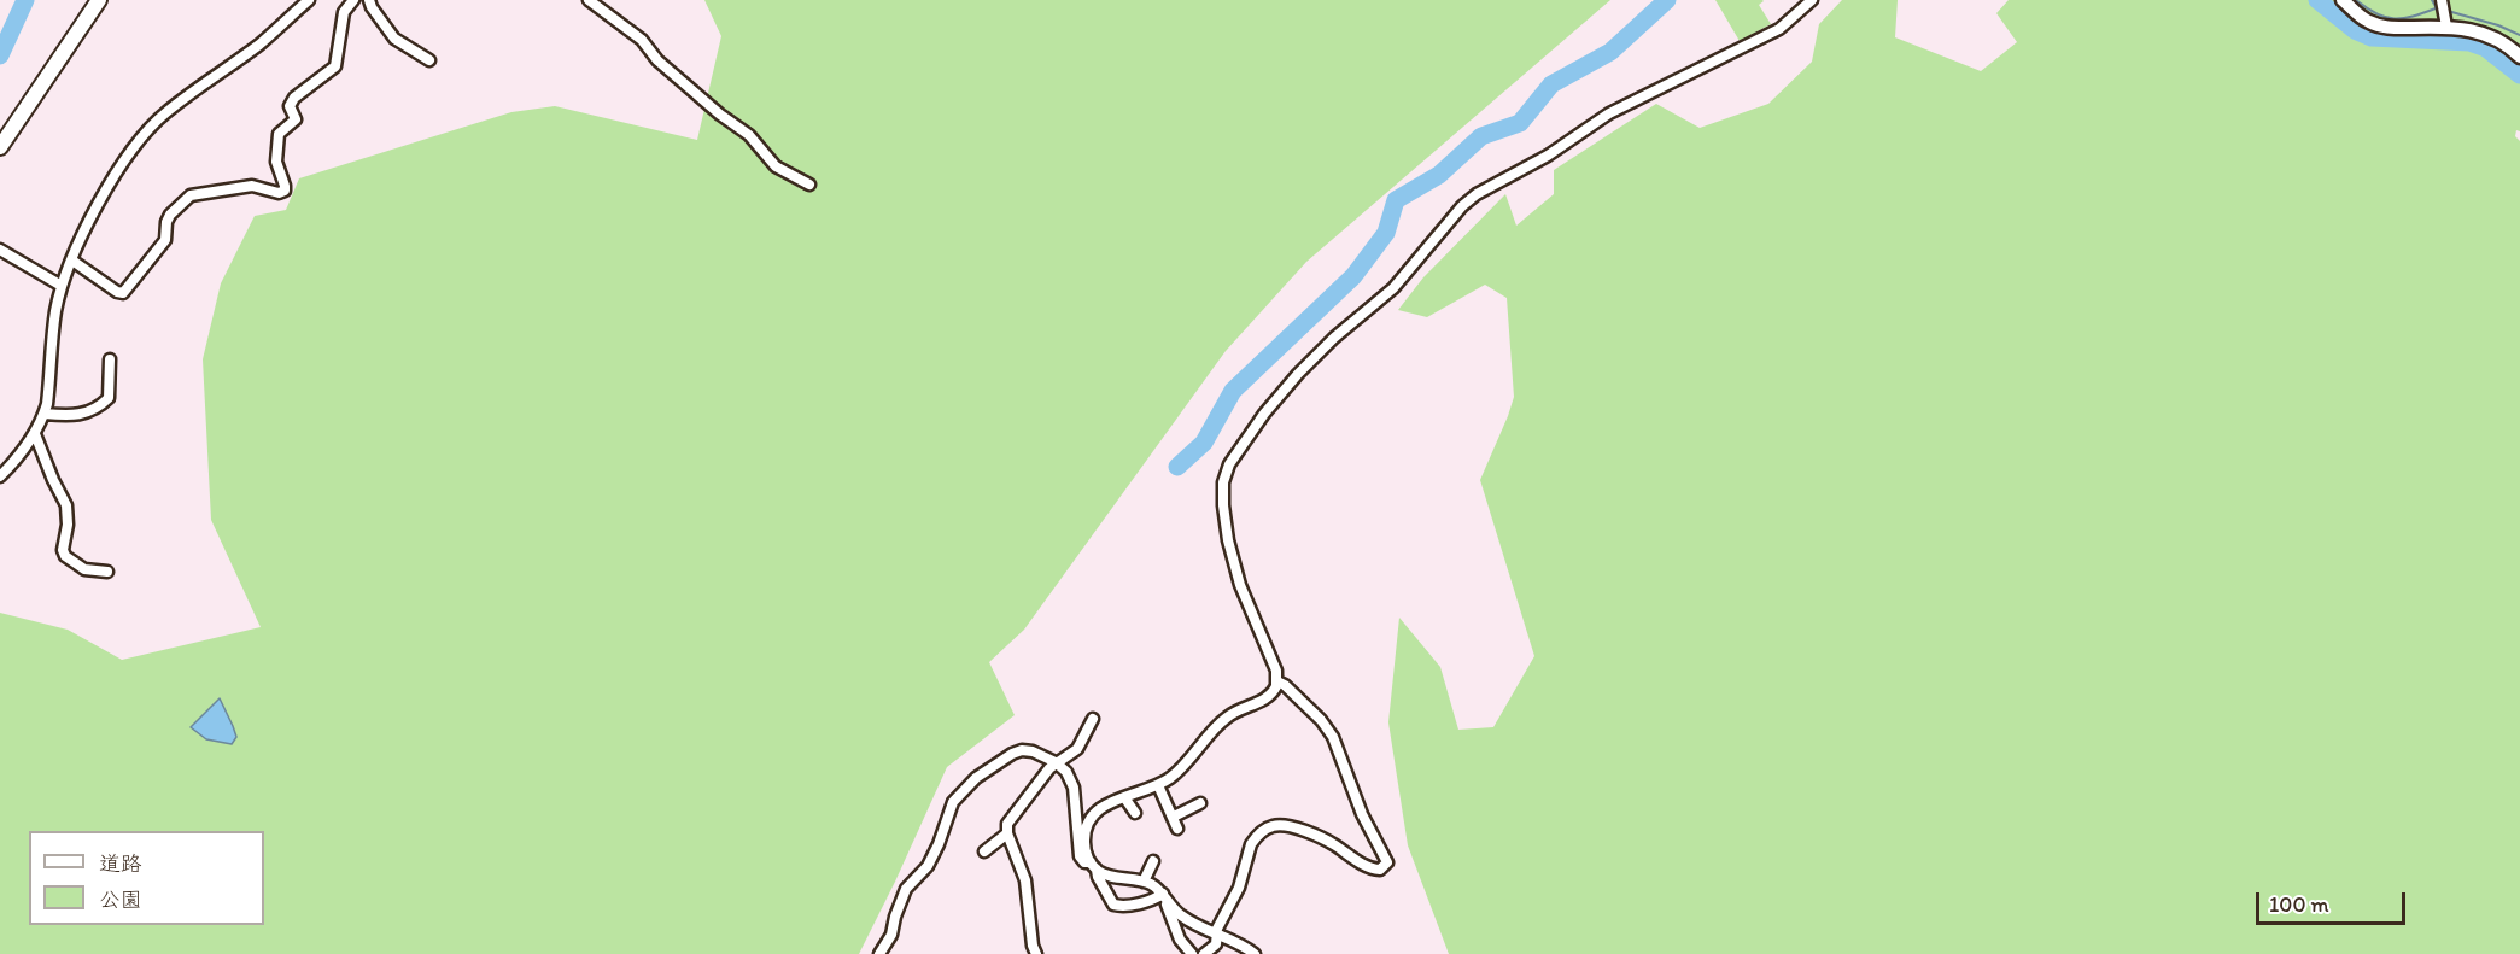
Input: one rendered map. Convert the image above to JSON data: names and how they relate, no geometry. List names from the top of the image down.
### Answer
{
  "legend": ["道路", "公園"],
  "scale_bar": "100 m"
}
